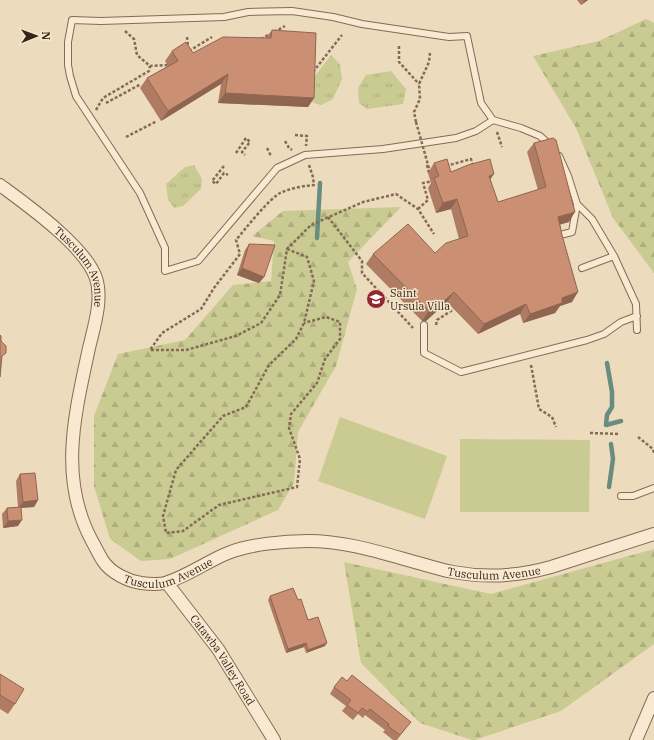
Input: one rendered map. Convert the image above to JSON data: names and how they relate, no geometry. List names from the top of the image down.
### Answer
{
  "streets": {
    "street": ["Tusculum Avenue", "Catawba Valley Road"]
  },
  "crossings": [
    ["Tusculum Avenue", "Catawba Valley Road"]
  ],
  "places": {
    "school or university": ["Saint Ursula Villa"]
  },
  "north": "right"
}
